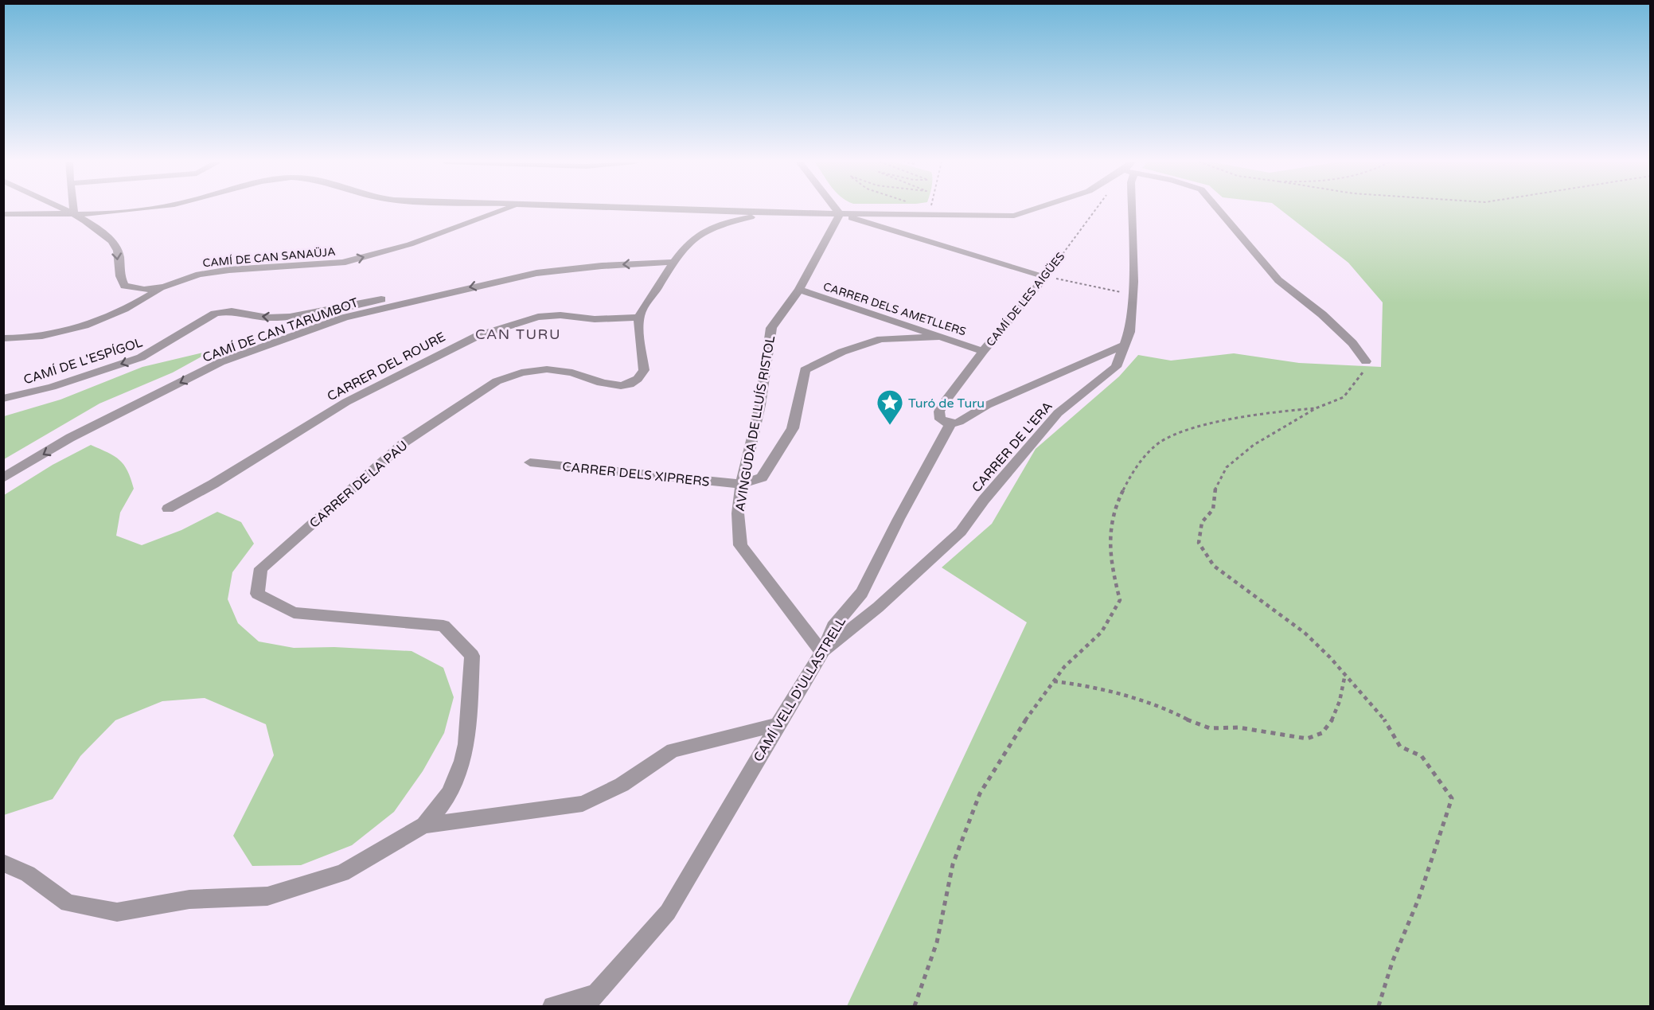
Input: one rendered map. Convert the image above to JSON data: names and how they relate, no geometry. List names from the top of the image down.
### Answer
{
  "streets": {
    "street": [
      "CAMÍ DE CAN SANAÜJA",
      "CAMÍ DE LES AIGÜES",
      "CARRER DELS AMETLLERS",
      "CAMÍ DE CAN TARUMBOT",
      "CAMÍ DE L'ESPÍGOL",
      "CARRER DEL ROURE",
      "AVINGUDA DE LLUÍS RISTOL",
      "CARRER DE L'ERA",
      "CARRER DELS XIPRERS",
      "CARRER DE LA PAU",
      "CAMÍ VELL D'ULLASTRELL"
    ]
  },
  "crossings": [
    ["CAMÍ DE LES AIGÜES", "CARRER DELS AMETLLERS"],
    ["CAMÍ DE LES AIGÜES", "CAMÍ VELL D'ULLASTRELL"],
    ["CARRER DELS AMETLLERS", "AVINGUDA DE LLUÍS RISTOL"],
    ["CAMÍ DE CAN TARUMBOT", "CAMÍ DE L'ESPÍGOL"],
    ["CARRER DEL ROURE", "CARRER DE LA PAU"],
    ["AVINGUDA DE LLUÍS RISTOL", "CARRER DE L'ERA"],
    ["AVINGUDA DE LLUÍS RISTOL", "CARRER DELS XIPRERS"],
    ["AVINGUDA DE LLUÍS RISTOL", "CAMÍ VELL D'ULLASTRELL"],
    ["CARRER DE L'ERA", "CAMÍ VELL D'ULLASTRELL"]
  ],
  "one_way": ["CAMÍ DE CAN TARUMBOT"],
  "districts": ["CAN TURU"],
  "places": {
    "place": ["Turó de Turu"]
  }
}
